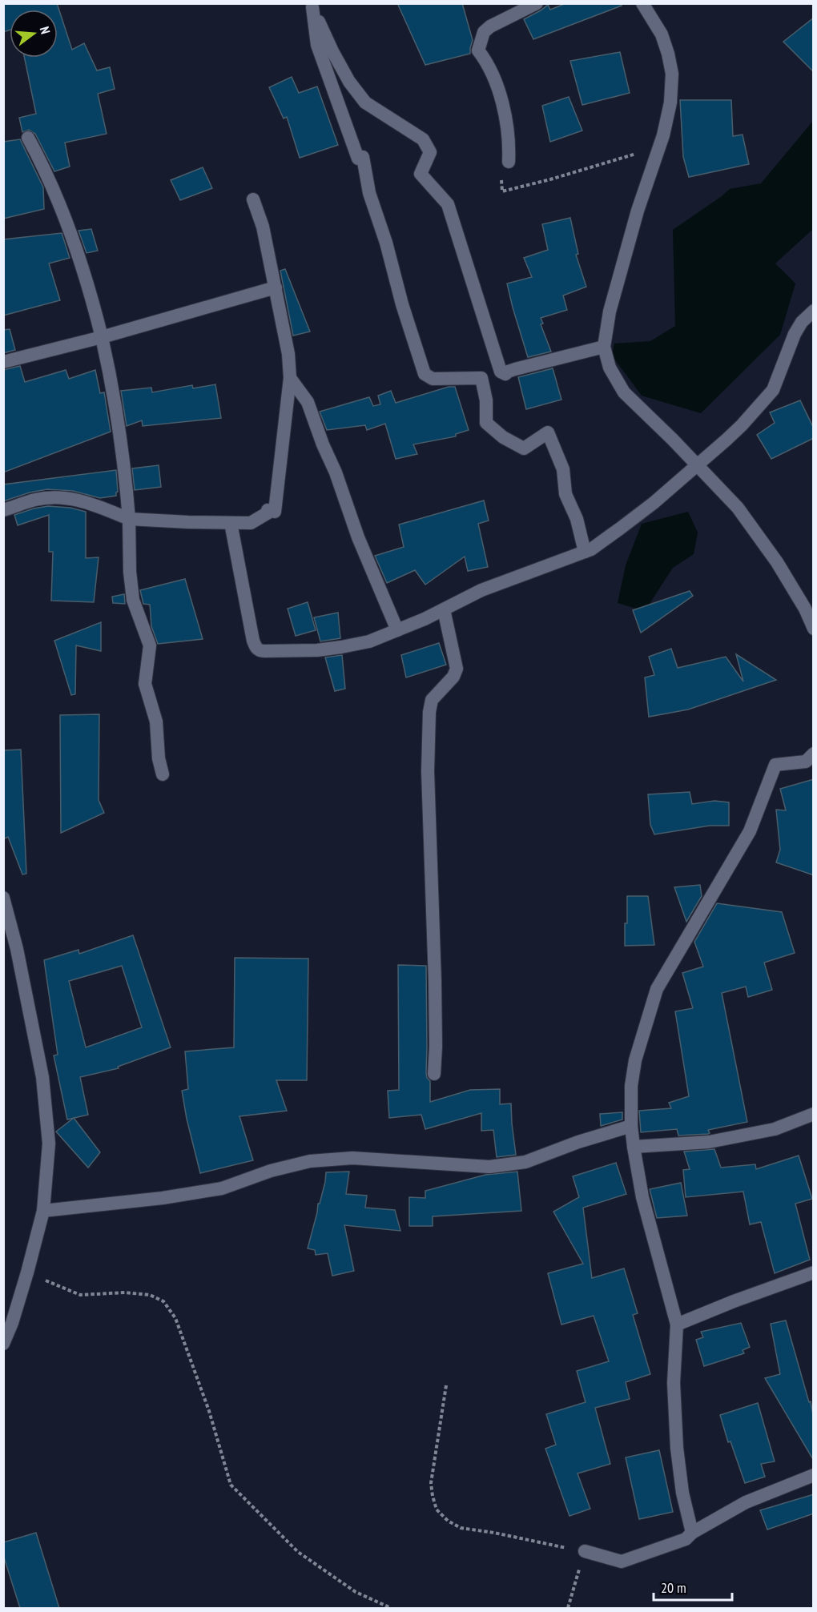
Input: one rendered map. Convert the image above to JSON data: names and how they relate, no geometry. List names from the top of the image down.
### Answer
{
  "scale_bar": "20 m",
  "north": "right"
}
